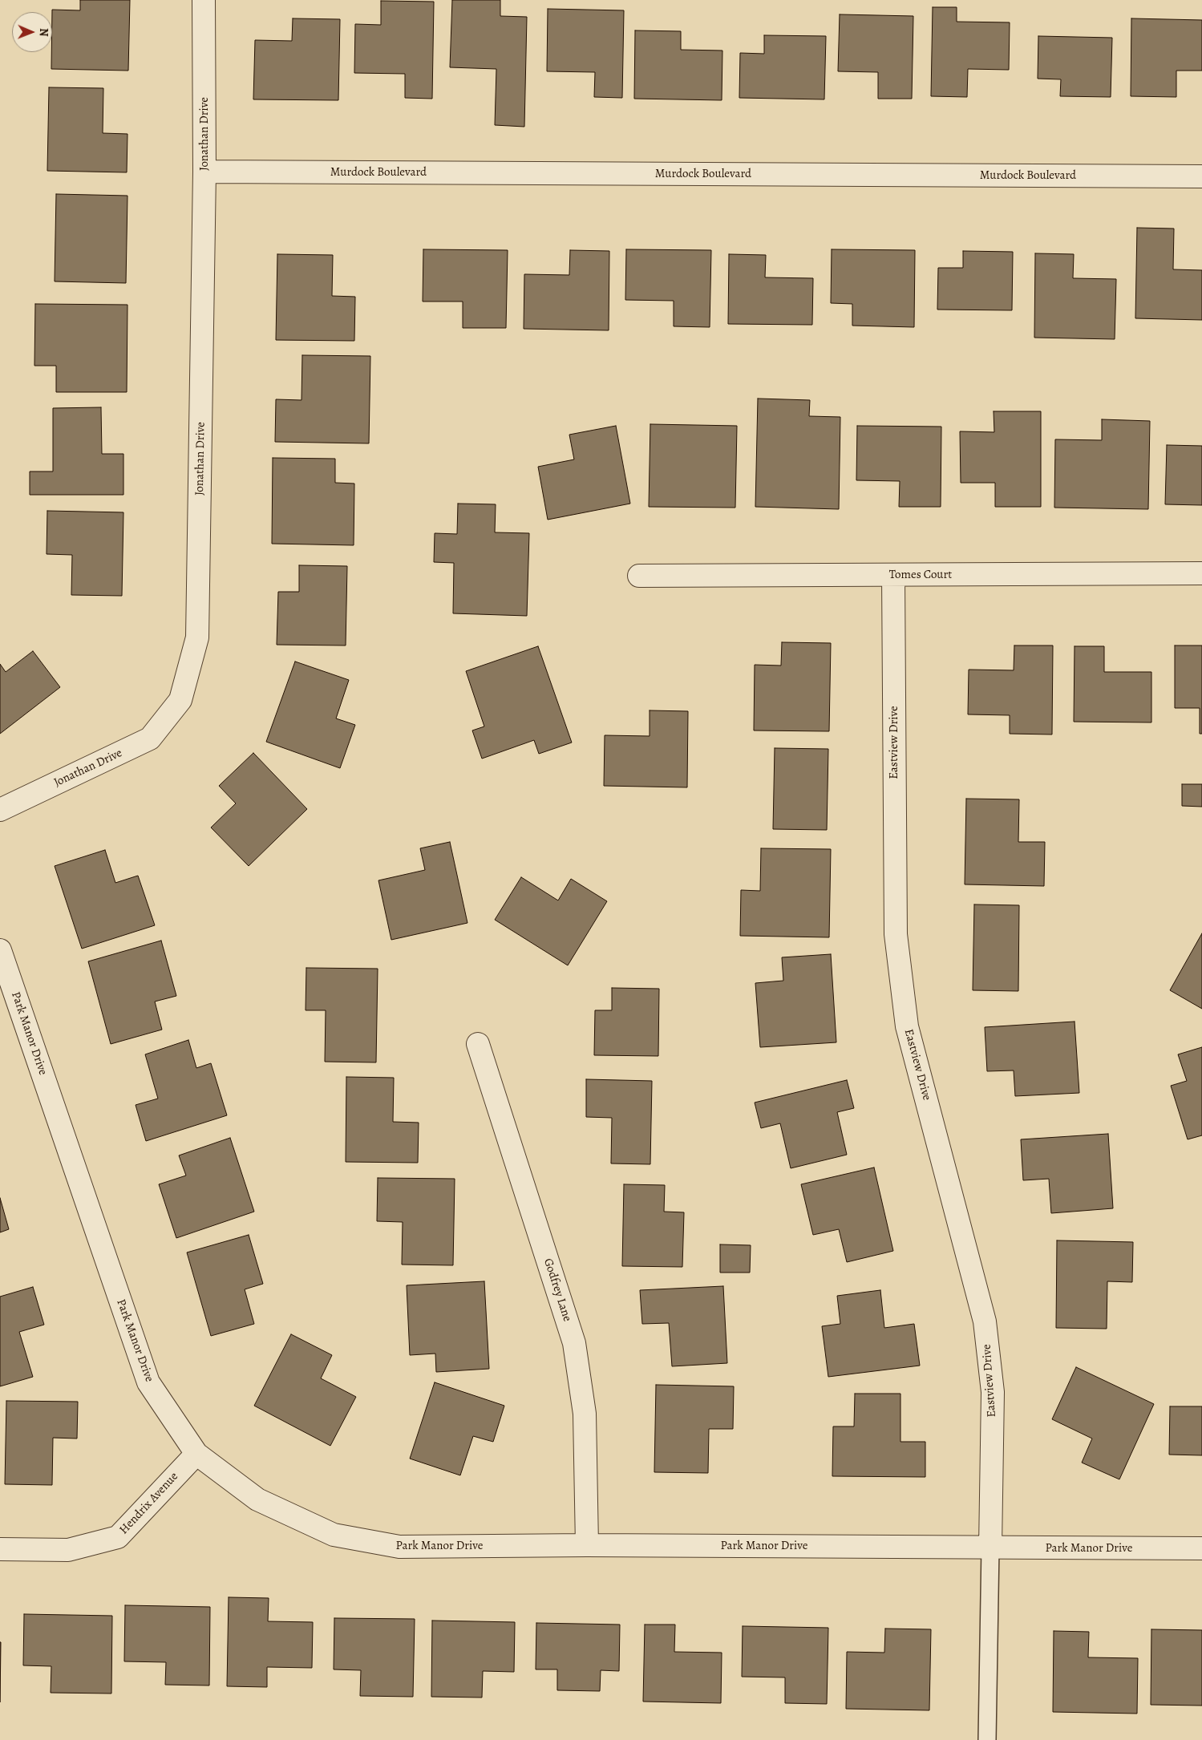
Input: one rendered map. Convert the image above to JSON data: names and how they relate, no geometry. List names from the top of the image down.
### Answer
{
  "streets": {
    "street": [
      "Jonathan Drive",
      "Murdock Boulevard",
      "Tomes Court",
      "Eastview Drive",
      "Park Manor Drive",
      "Godfrey Lane",
      "Hendrix Avenue"
    ]
  },
  "crossings": [
    ["Jonathan Drive", "Murdock Boulevard"],
    ["Tomes Court", "Eastview Drive"],
    ["Eastview Drive", "Park Manor Drive"],
    ["Park Manor Drive", "Godfrey Lane"],
    ["Park Manor Drive", "Hendrix Avenue"]
  ],
  "north": "right"
}
